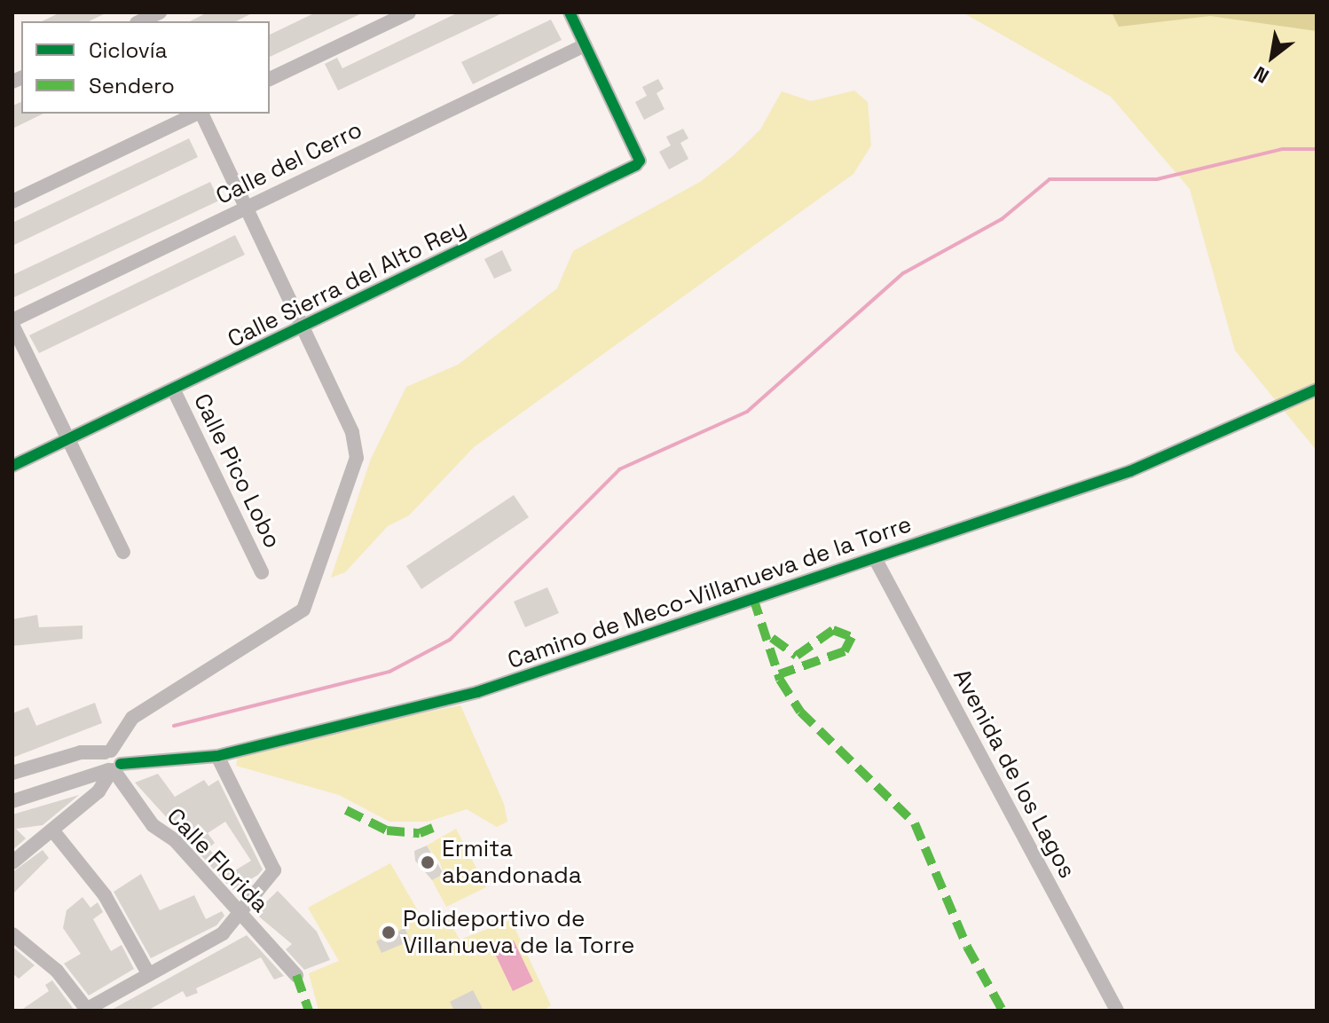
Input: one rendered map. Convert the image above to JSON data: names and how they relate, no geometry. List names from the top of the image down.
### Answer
{
  "streets": {
    "street": [
      "Calle del Cerro",
      "Calle Sierra del Alto Rey",
      "Calle Pico Lobo",
      "Camino de Meco-Villanueva de la Torre",
      "Avenida de los Lagos",
      "Calle Florida"
    ]
  },
  "crossings": [
    ["Calle del Cerro", "Calle Sierra del Alto Rey"],
    ["Calle Sierra del Alto Rey", "Calle Pico Lobo"],
    ["Camino de Meco-Villanueva de la Torre", "Avenida de los Lagos"],
    ["Camino de Meco-Villanueva de la Torre", "Calle Florida"]
  ],
  "places": ["Ermita abandonada", "Polideportivo de Villanueva de la Torre"],
  "legend": ["Ciclovía", "Sendero"],
  "north": "bottom left"
}
